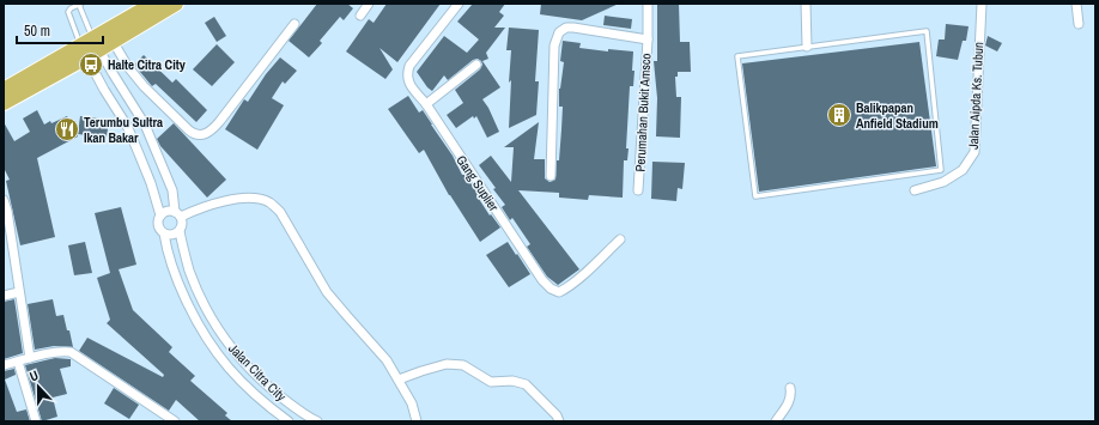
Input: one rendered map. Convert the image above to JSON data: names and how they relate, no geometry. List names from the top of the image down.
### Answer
{
  "streets": {
    "street": [
      "Jalan Aipda Ks. Tubun",
      "Perumahan Bukit Amsco",
      "Gang Suplier",
      "Jalan Citra City"
    ]
  },
  "places": {
    "bus stop": ["Halte Citra City"],
    "building": ["Balikpapan Anfield Stadium"],
    "restaurant": ["Terumbu Sultra Ikan Bakar"]
  },
  "scale_bar": "50 m",
  "north": "top"
}
